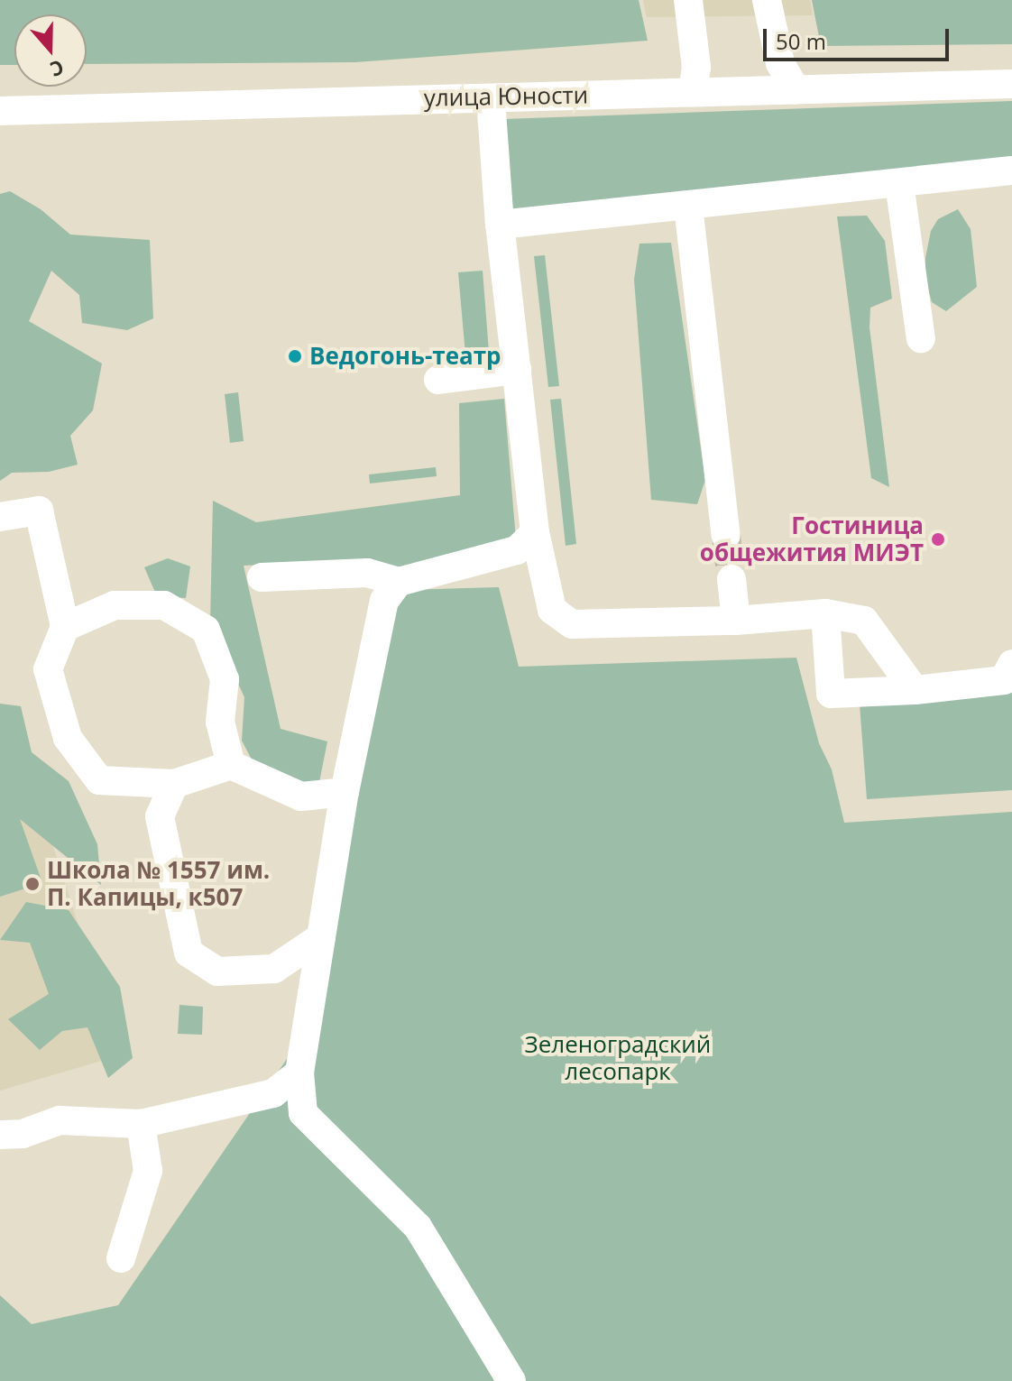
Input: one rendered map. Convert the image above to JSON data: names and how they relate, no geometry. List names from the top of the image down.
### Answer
{
  "streets": {
    "street": ["улица Юности"]
  },
  "parks": ["Зеленоградский лесопарк"],
  "places": ["Ведогонь-театр", "Гостиница общежития МИЭТ", "Школа № 1557 им. П. Капицы, к507"],
  "scale_bar": "50 m",
  "north": "bottom"
}
